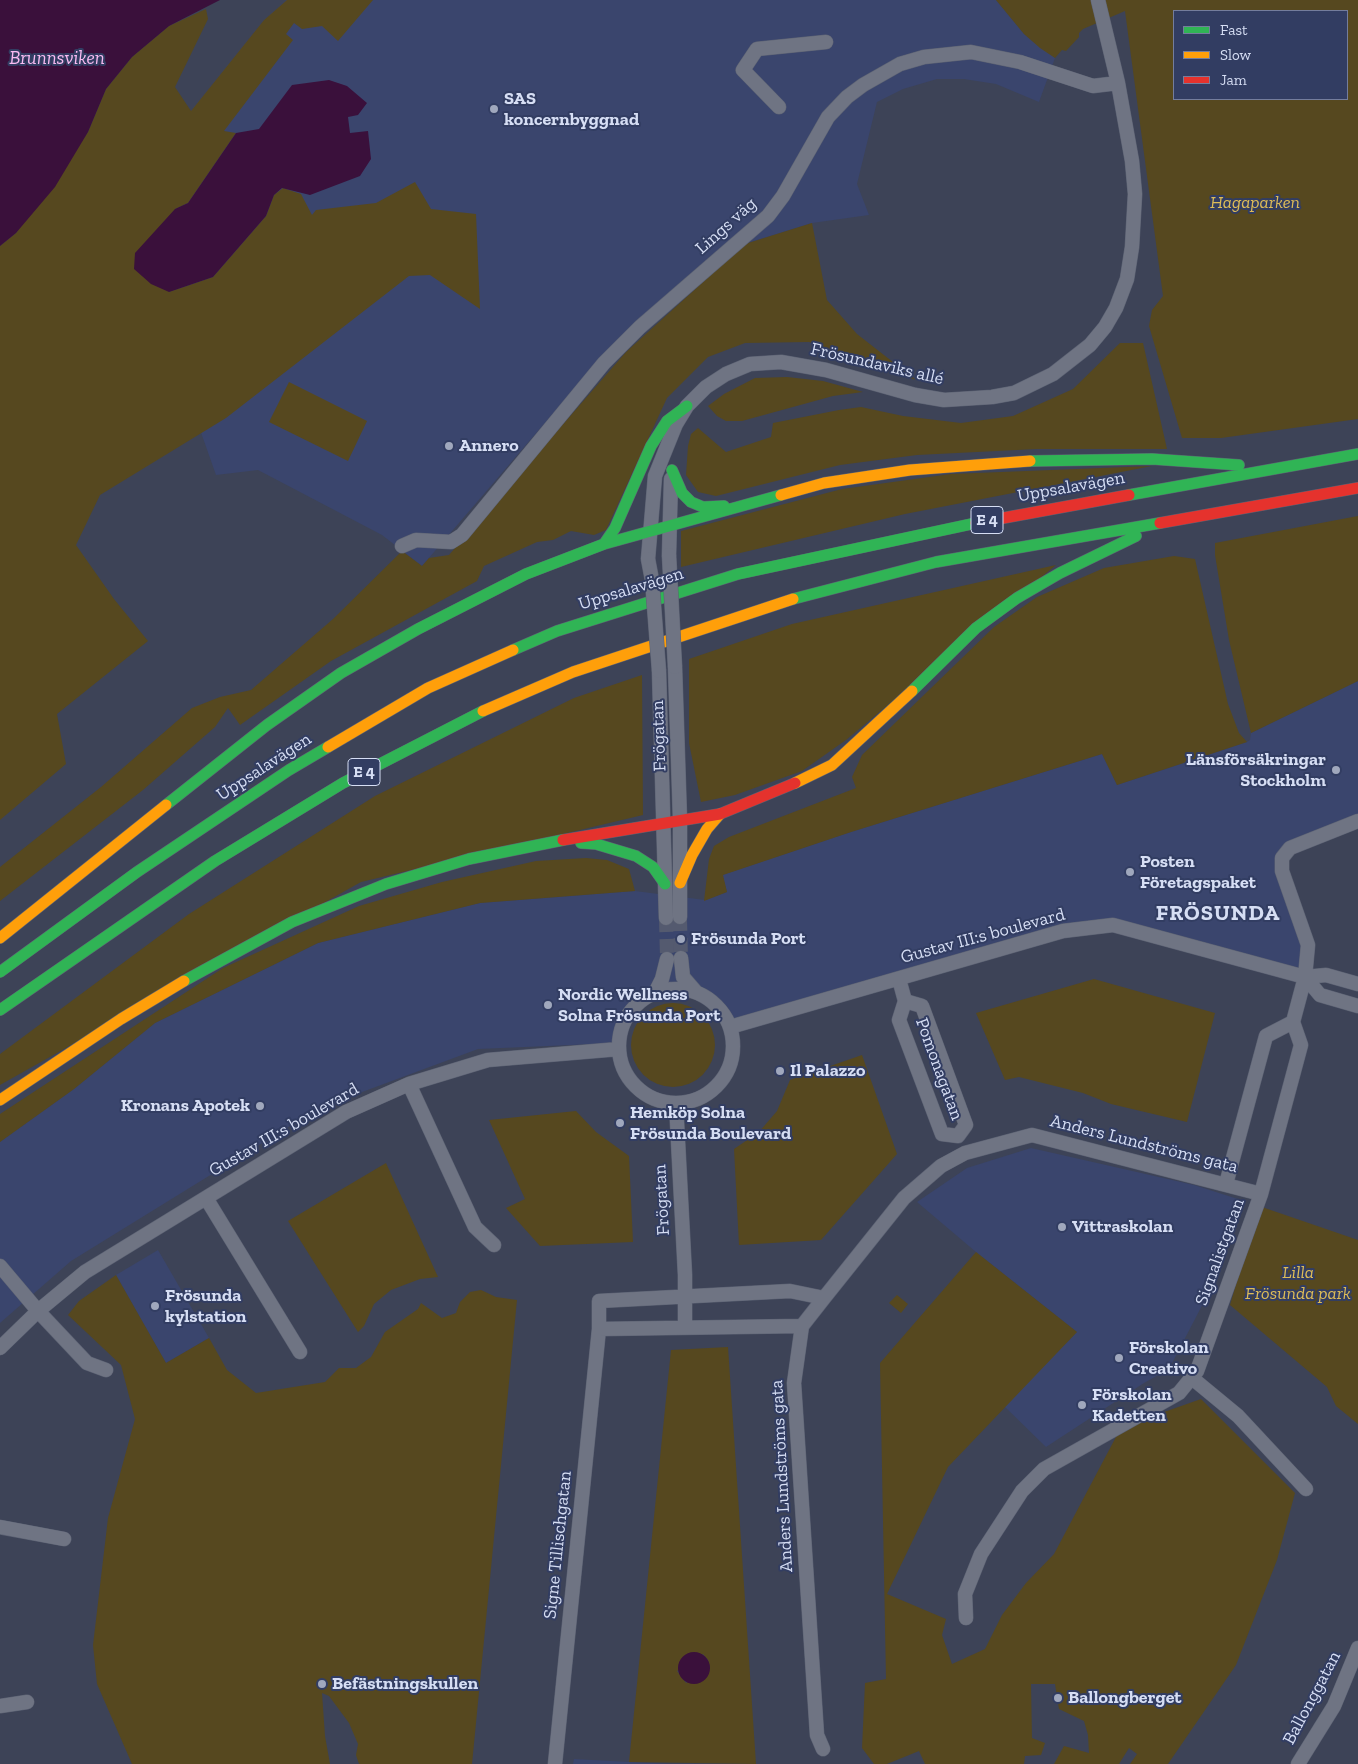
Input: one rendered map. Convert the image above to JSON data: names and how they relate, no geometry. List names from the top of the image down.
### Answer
{
  "streets": {
    "highway": ["Uppsalavägen", "E 4"],
    "street": [
      "Lings väg",
      "Frösundaviks allé",
      "Frögatan",
      "Gustav III:s boulevard",
      "Pomonagatan",
      "Anders Lundströms gata",
      "Signalistgatan",
      "Signe Tillischgatan",
      "Ballonggatan"
    ]
  },
  "crossings": [
    ["Lings väg", "Frösundaviks allé"],
    ["Frösundaviks allé", "Frögatan"],
    ["Frögatan", "Gustav III:s boulevard"],
    ["Frögatan", "Signe Tillischgatan"],
    ["Gustav III:s boulevard", "Pomonagatan"],
    ["Pomonagatan", "Anders Lundströms gata"],
    ["Anders Lundströms gata", "Signalistgatan"],
    ["Anders Lundströms gata", "Signe Tillischgatan"]
  ],
  "districts": ["FRÖSUNDA"],
  "water": ["Brunnsviken"],
  "parks": ["Hagaparken", "Lilla Frösunda park"],
  "places": [
    "SAS koncernbyggnad",
    "Annero",
    "Länsförsäkringar Stockholm",
    "Posten Företagspaket",
    "Frösunda Port",
    "Nordic Wellness Solna Frösunda Port",
    "Il Palazzo",
    "Kronans Apotek",
    "Hemköp Solna Frösunda Boulevard",
    "Vittraskolan",
    "Frösunda kylstation",
    "Förskolan Creativo",
    "Förskolan Kadetten",
    "Befästningskullen",
    "Ballongberget"
  ],
  "legend": ["Fast", "Slow", "Jam"]
}
